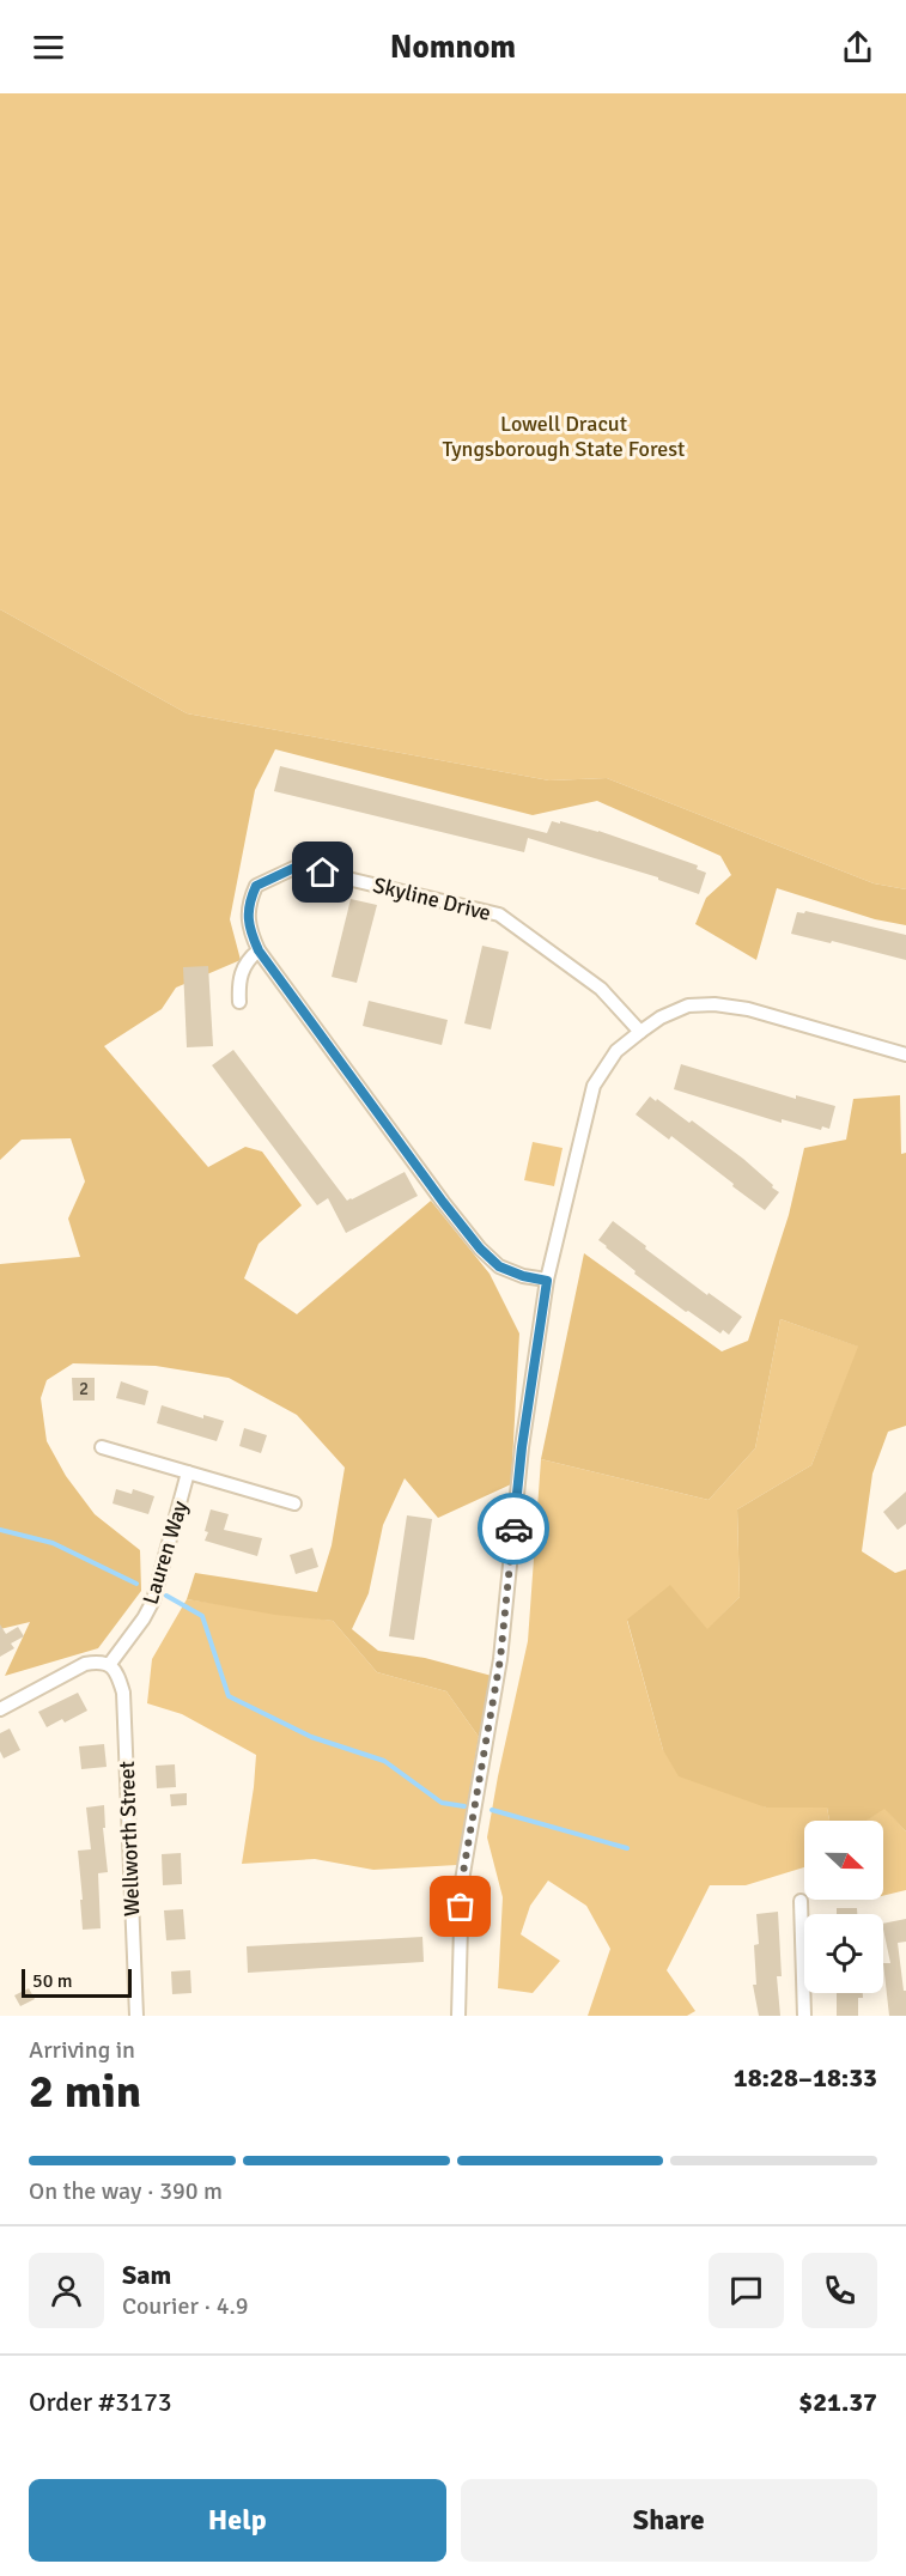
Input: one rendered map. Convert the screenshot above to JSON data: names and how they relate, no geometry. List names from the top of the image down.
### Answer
{
  "streets": {
    "street": ["Skyline Drive", "Lauren Way", "Wellworth Street"]
  },
  "crossings": [
    ["Lauren Way", "Wellworth Street"]
  ],
  "parks": ["Lowell Dracut Tyngsborough State Forest"],
  "house_numbers": ["2"],
  "scale_bar": "50 m",
  "north": "right",
  "page": {
    "header": "Nomnom",
    "scale": "50 m",
    "heading": ["2 min", "Arriving in", "18:28–18:33"],
    "panel": [
      "Sam",
      "Courier · 4.9",
      "Order #3173",
      "$21.37"
    ],
    "bar": "On the way · 390 m",
    "buttons": ["Help", "Share"]
  }
}
